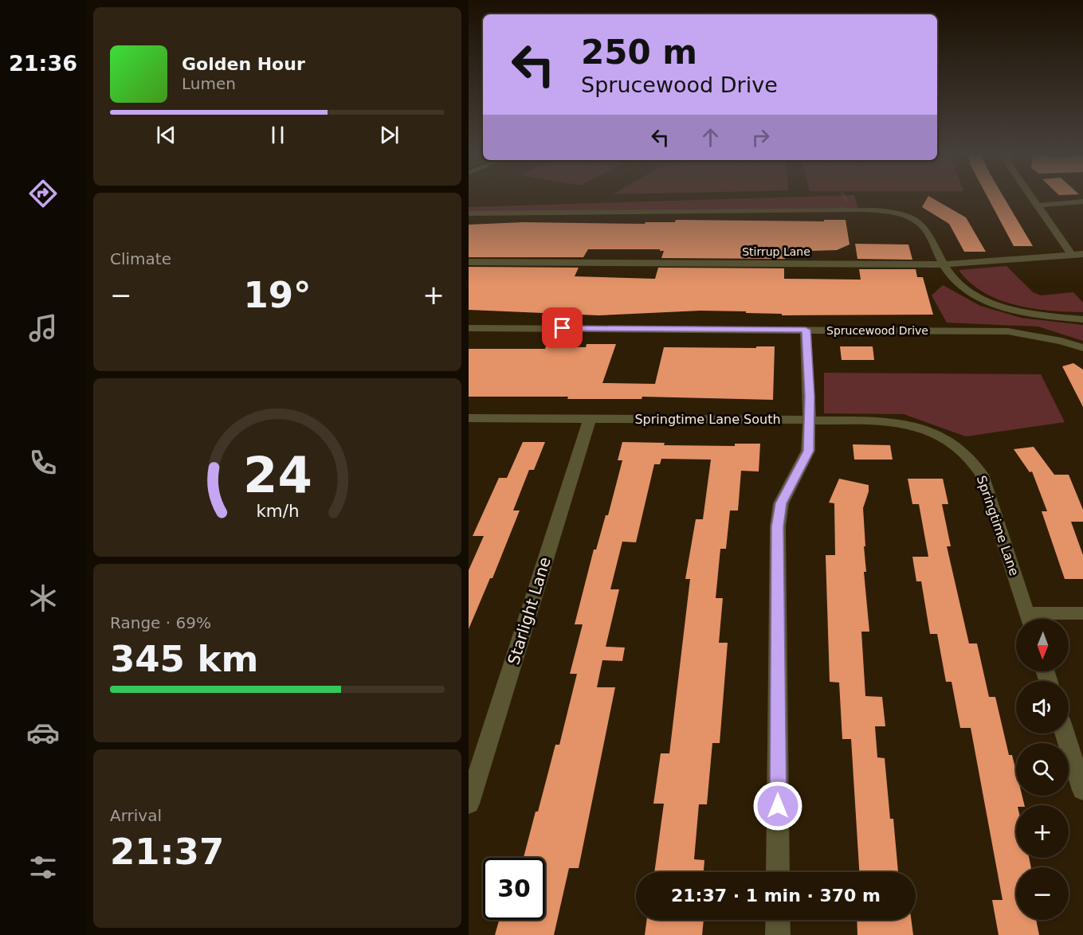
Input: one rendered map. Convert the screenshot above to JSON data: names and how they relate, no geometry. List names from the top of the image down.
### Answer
{
  "streets": {
    "street": [
      "Stirrup Lane",
      "Sprucewood Drive",
      "Springtime Lane South",
      "Springtime Lane",
      "Starlight Lane"
    ]
  },
  "crossings": [
    ["Springtime Lane South", "Springtime Lane"],
    ["Springtime Lane South", "Starlight Lane"]
  ],
  "north": "bottom",
  "page": {
    "tabs": "21:36",
    "turn": ["250 m", "Sprucewood Drive"],
    "song": ["Golden Hour", "Lumen"],
    "tile": [
      "Climate",
      ["Range · 69%", "345 km"],
      ["Arrival", "21:37"]
    ],
    "heat": ["−", "19°", "+"],
    "map_buttons": ["+", "−"],
    "limit": "30",
    "trip": "21:37 · 1 min · 370 m",
    "gauge": ["24", "km/h"]
  }
}
